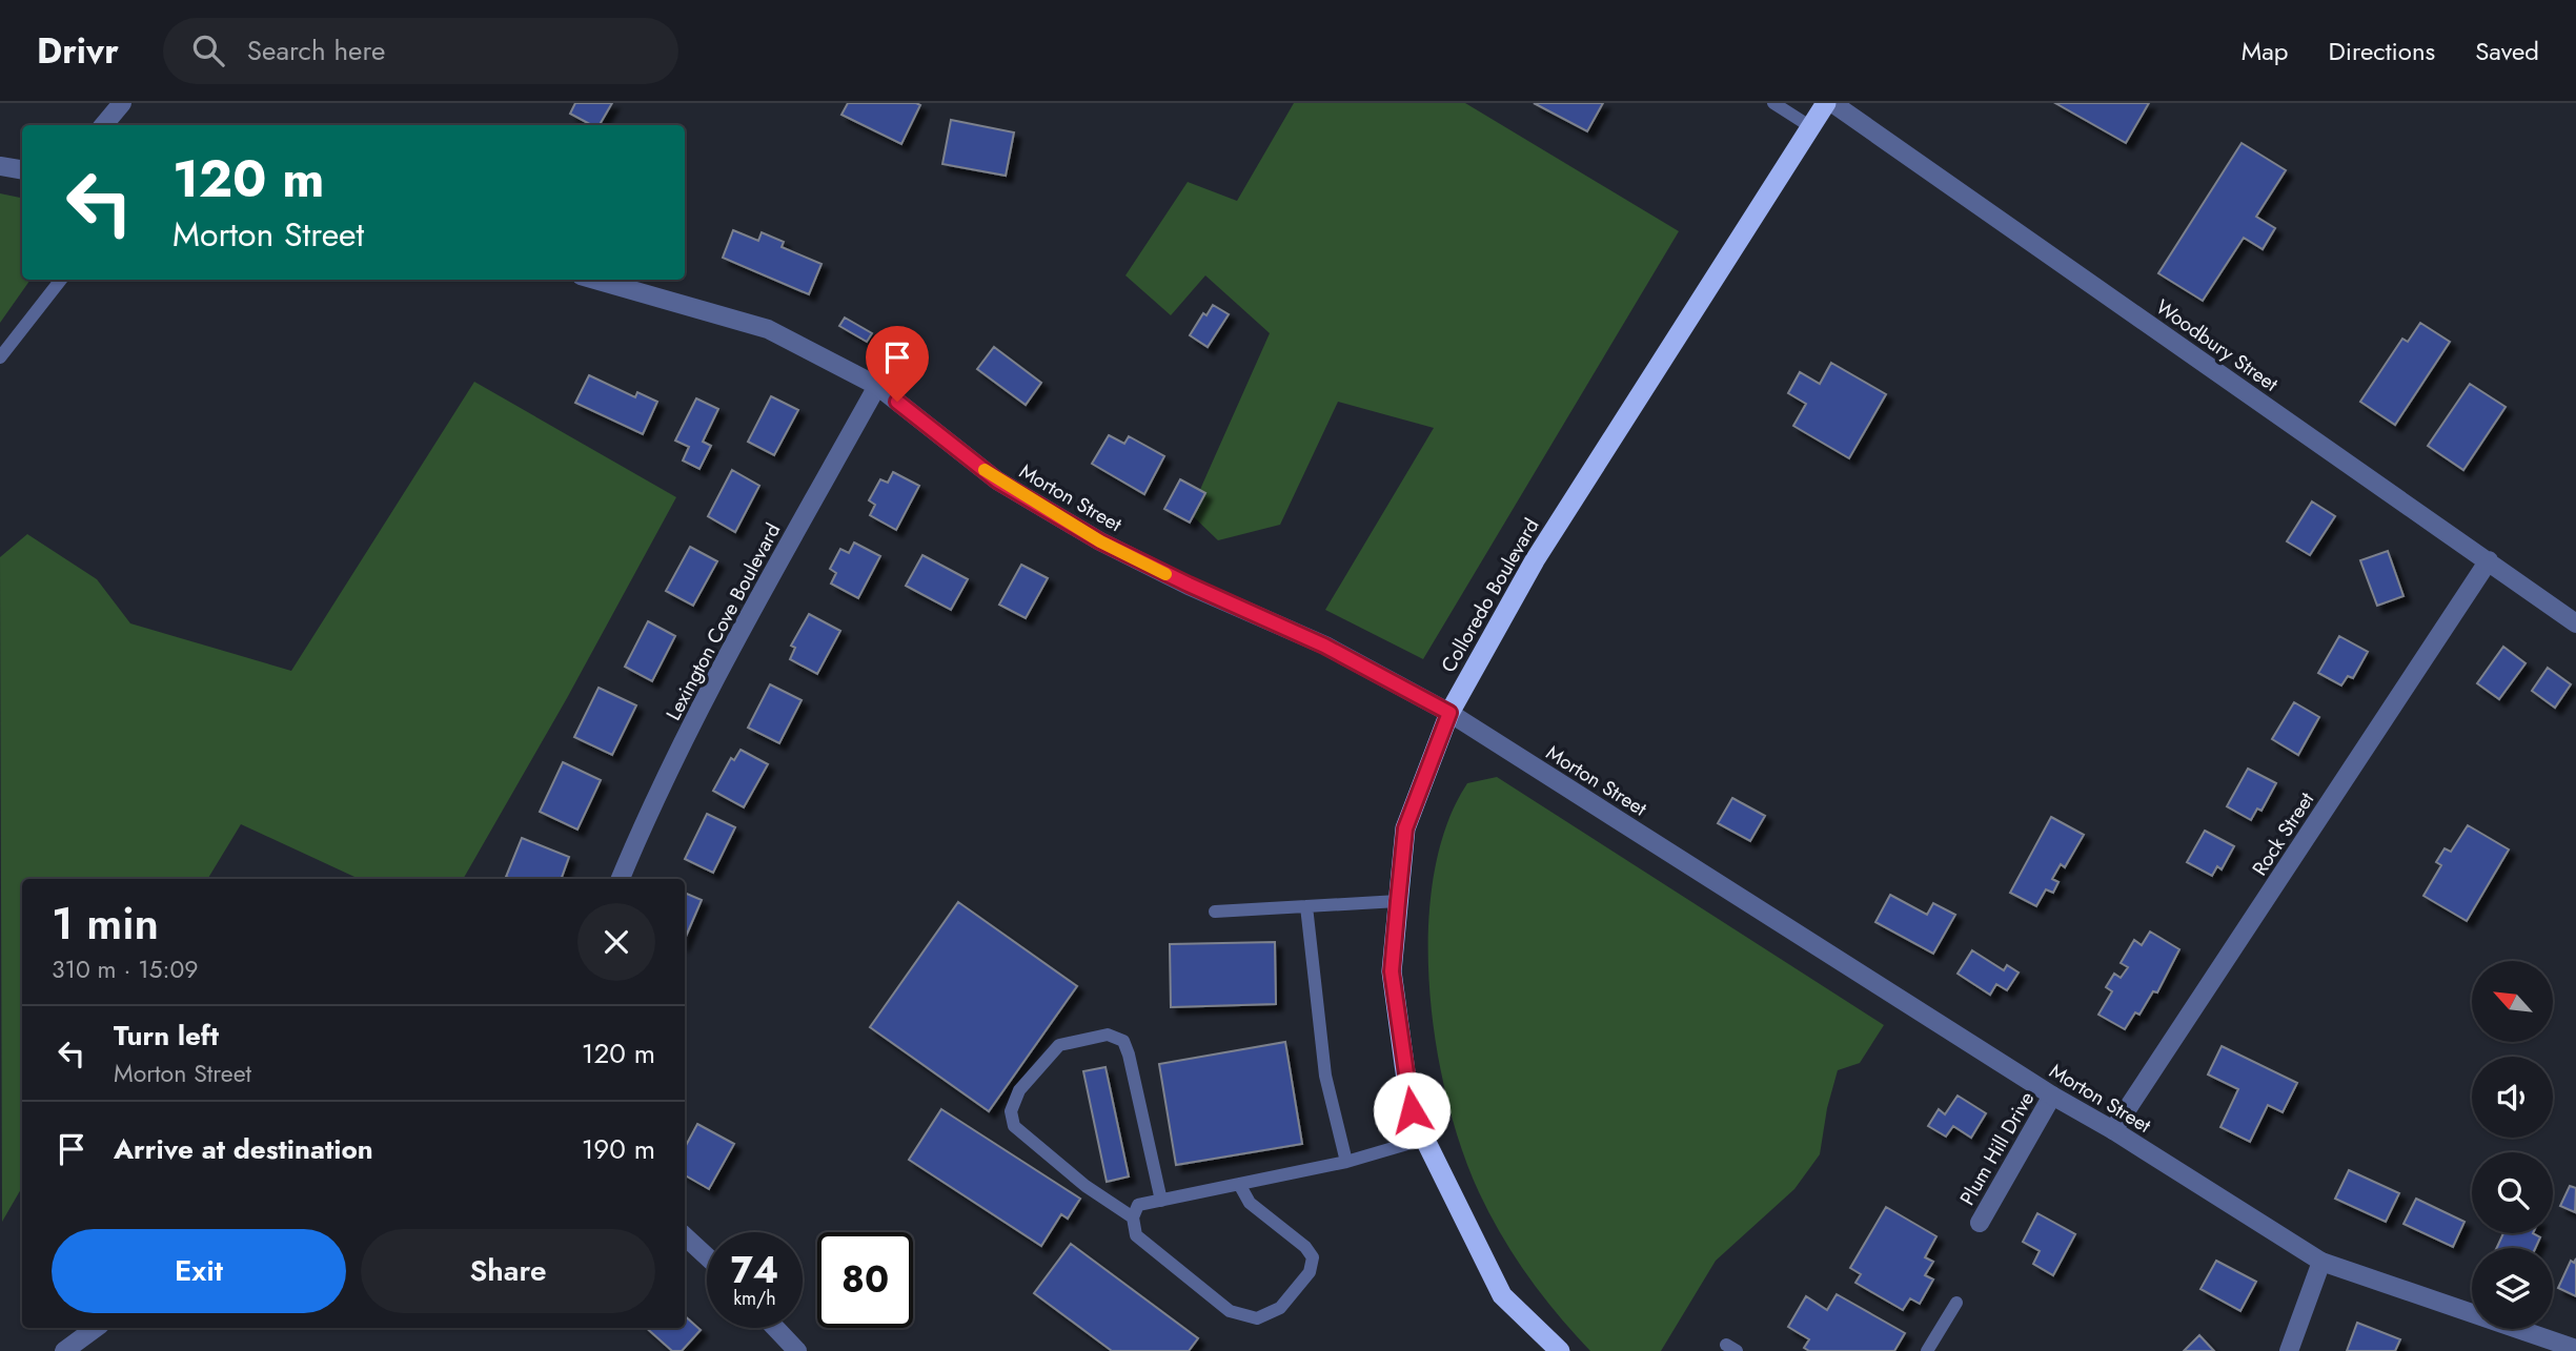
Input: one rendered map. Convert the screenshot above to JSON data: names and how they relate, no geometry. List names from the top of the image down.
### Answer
{
  "streets": {
    "highway": ["Colloredo Boulevard"],
    "street": [
      "Woodbury Street",
      "Morton Street",
      "Lexington Cove Boulevard",
      "Rock Street",
      "Plum Hill Drive"
    ]
  },
  "crossings": [
    ["Woodbury Street", "Rock Street"],
    ["Morton Street", "Colloredo Boulevard"],
    ["Morton Street", "Lexington Cove Boulevard"],
    ["Morton Street", "Rock Street"],
    ["Morton Street", "Plum Hill Drive"]
  ],
  "north": "top left",
  "page": {
    "header": "Drivr",
    "search": "Search here",
    "nav": ["Map", "Directions", "Saved"],
    "turn": ["120 m", "Morton Street"],
    "heading": ["1 min", "310 m · 15:09"],
    "list": [
      {
        "name": "Turn left",
        "note": "Morton Street",
        "value": "120 m"
      },
      {
        "name": "Arrive at destination",
        "value": "190 m"
      }
    ],
    "buttons": ["Exit", "Share"],
    "speed": "74 km/h",
    "limit": "80"
  }
}
